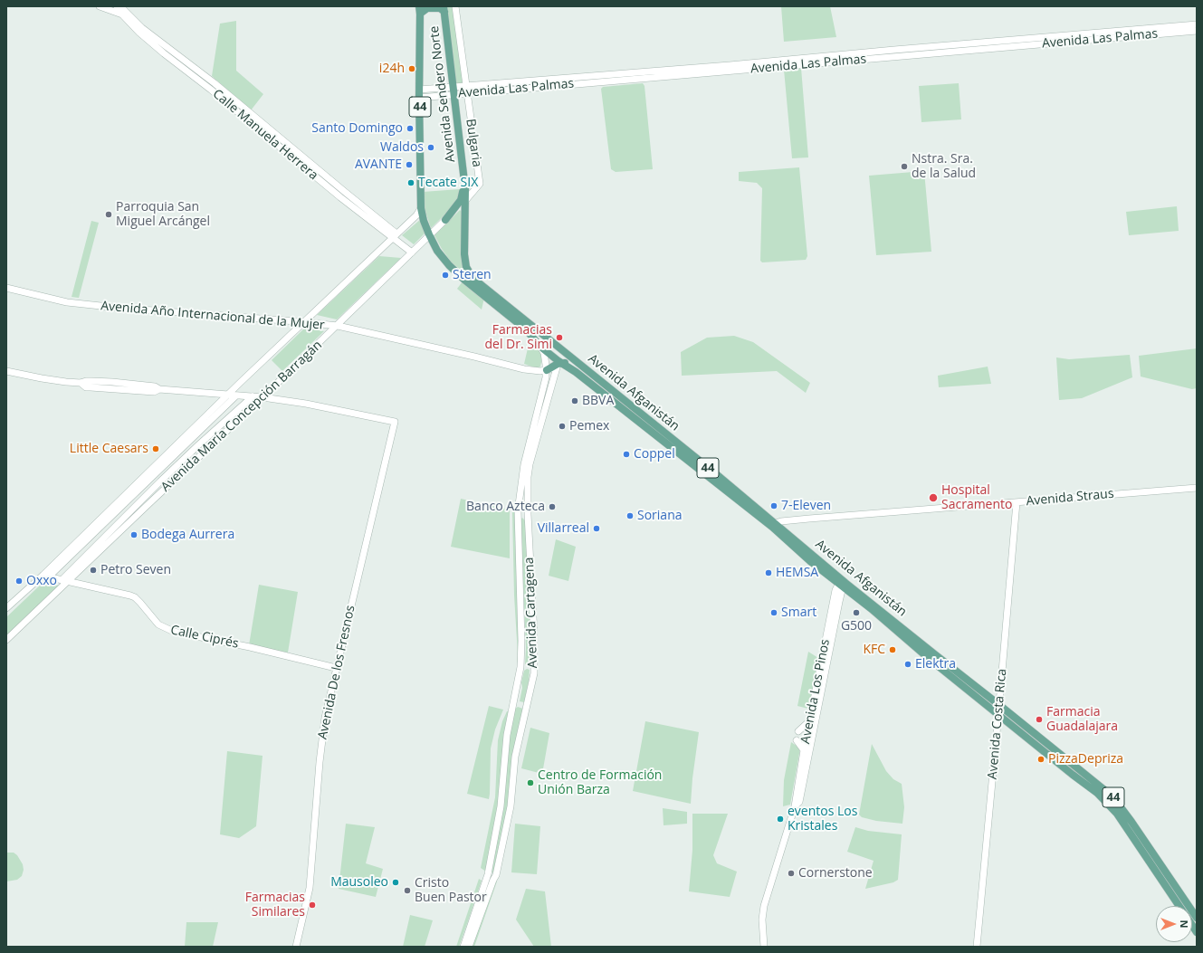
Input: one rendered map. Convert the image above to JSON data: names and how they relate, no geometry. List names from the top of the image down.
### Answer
{
  "streets": {
    "main road": ["Avenida Sendero Norte", "44", "Avenida Afganistán"],
    "street": [
      "Avenida Las Palmas",
      "Calle Manuela Herrera",
      "Bulgaria",
      "Avenida Año Internacional de la Mujer",
      "Avenida María Concepción Barragán",
      "Avenida Straus",
      "Avenida Cartagena",
      "Calle Ciprés",
      "Avenida De los Fresnos",
      "Avenida Los Pinos",
      "Avenida Costa Rica"
    ]
  },
  "crossings": [
    ["Avenida Las Palmas", "Avenida Sendero Norte"],
    ["Avenida Las Palmas", "Bulgaria"],
    ["Avenida Sendero Norte", "44"],
    ["Avenida Sendero Norte", "Avenida María Concepción Barragán"],
    ["44", "Avenida Afganistán"],
    ["44", "Avenida María Concepción Barragán"],
    ["Calle Manuela Herrera", "Avenida María Concepción Barragán"],
    ["Bulgaria", "Avenida María Concepción Barragán"],
    ["Avenida Año Internacional de la Mujer", "Avenida María Concepción Barragán"],
    ["Avenida Año Internacional de la Mujer", "Avenida Cartagena"],
    ["Avenida Afganistán", "Avenida Straus"],
    ["Avenida Afganistán", "Avenida Cartagena"],
    ["Avenida Afganistán", "Avenida Los Pinos"],
    ["Avenida Afganistán", "Avenida Costa Rica"],
    ["Avenida María Concepción Barragán", "Calle Ciprés"],
    ["Avenida María Concepción Barragán", "Avenida De los Fresnos"],
    ["Avenida Straus", "Avenida Costa Rica"],
    ["Calle Ciprés", "Avenida De los Fresnos"]
  ],
  "places": [
    "i24h",
    "Santo Domingo",
    "Waldos",
    "AVANTE",
    "Nstra. Sra. de la Salud",
    "Tecate SIX",
    "Parroquia San Miguel Arcángel",
    "Steren",
    "Farmacias del Dr. Simi",
    "BBVA",
    "Pemex",
    "Little Caesars",
    "Coppel",
    "Hospital Sacramento",
    "7-Eleven",
    "Banco Azteca",
    "Soriana",
    "Villarreal",
    "Bodega Aurrera",
    "Petro Seven",
    "HEMSA",
    "Oxxo",
    "Smart",
    "G500",
    "KFC",
    "Elektra",
    "Farmacia Guadalajara",
    "PizzaDepriza",
    "Centro de Formación Unión Barza",
    "eventos Los Kristales",
    "Cornerstone",
    "Mausoleo",
    "Cristo Buen Pastor",
    "Farmacias Similares"
  ],
  "north": "right"
}
